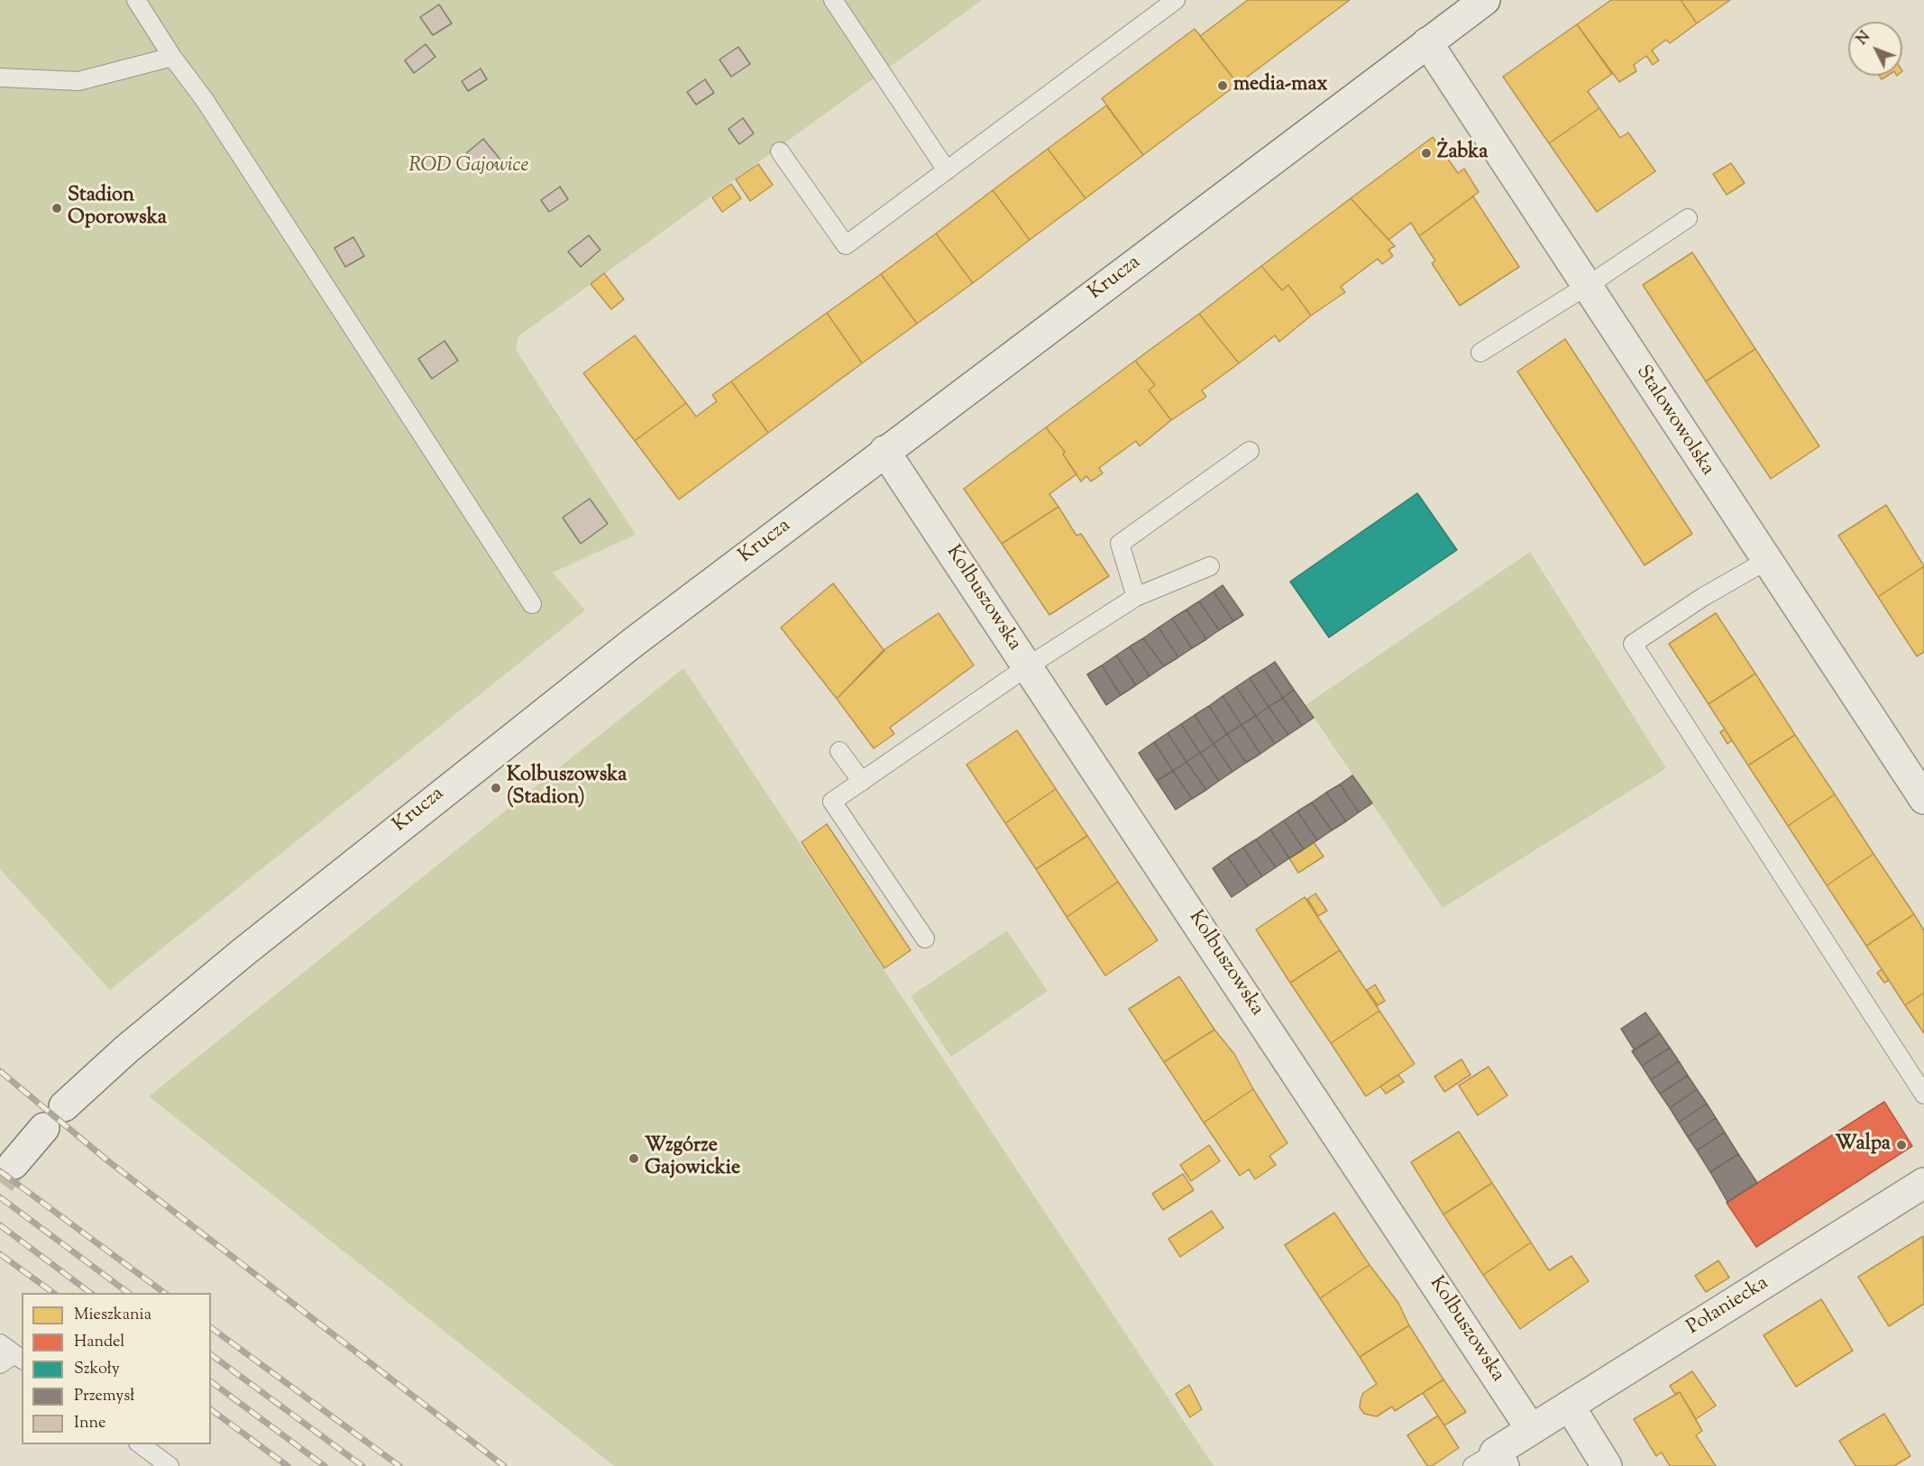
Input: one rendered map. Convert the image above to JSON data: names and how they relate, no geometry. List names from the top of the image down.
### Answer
{
  "streets": {
    "street": [
      "Krucza",
      "Stalowowolska",
      "Kolbuszowska",
      "Połaniecka"
    ]
  },
  "crossings": [
    ["Krucza", "Stalowowolska"],
    ["Krucza", "Kolbuszowska"],
    ["Kolbuszowska", "Połaniecka"]
  ],
  "parks": ["ROD Gajowice"],
  "places": [
    "media-max",
    "Żabka",
    "Stadion Oporowska",
    "Kolbuszowska (Stadion)",
    "Walpa",
    "Wzgórze Gajowickie"
  ],
  "legend": [
    "Mieszkania",
    "Handel",
    "Szkoły",
    "Przemysł",
    "Inne"
  ],
  "north": "top left"
}
